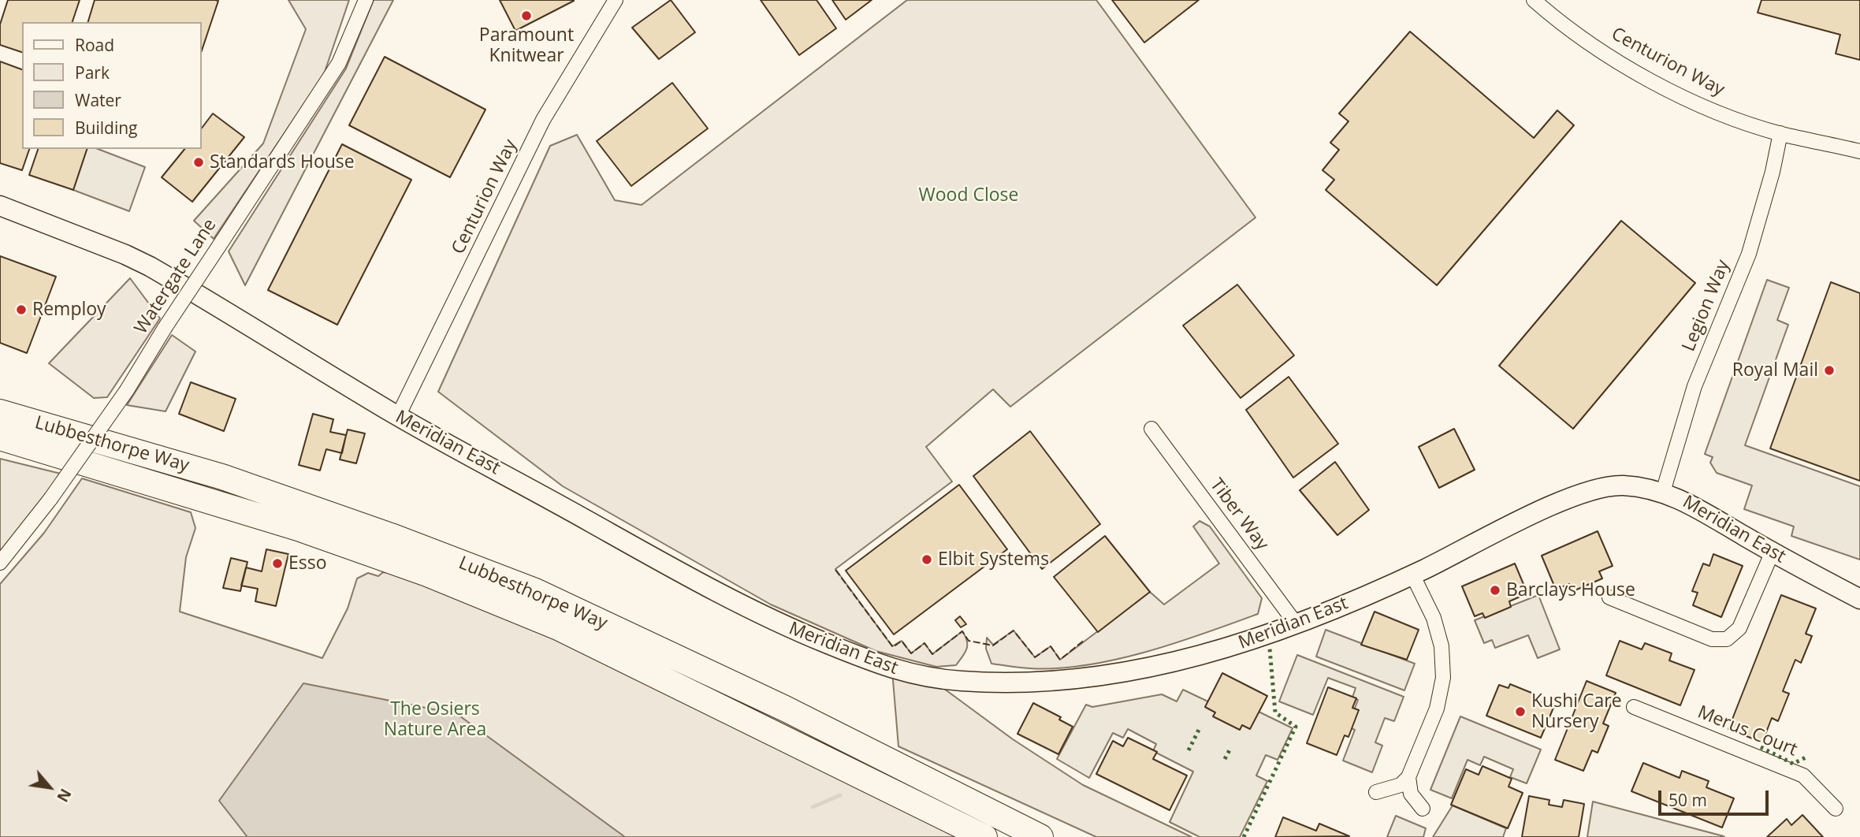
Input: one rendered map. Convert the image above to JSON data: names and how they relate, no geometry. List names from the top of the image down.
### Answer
{
  "streets": {
    "highway": ["Lubbesthorpe Way"],
    "street": [
      "Centurion Way",
      "Watergate Lane",
      "Legion Way",
      "Meridian East",
      "Tiber Way",
      "Merus Court"
    ]
  },
  "crossings": [
    ["Centurion Way", "Legion Way"],
    ["Centurion Way", "Meridian East"],
    ["Legion Way", "Meridian East"],
    ["Meridian East", "Tiber Way"]
  ],
  "parks": ["Wood Close", "The Osiers Nature Area"],
  "places": [
    "Paramount Knitwear",
    "Standards House",
    "Remploy",
    "Royal Mail",
    "Elbit Systems",
    "Esso",
    "Barclays House",
    "Kushi Care Nursery"
  ],
  "legend": [
    "Road",
    "Park",
    "Water",
    "Building"
  ],
  "scale_bar": "50 m",
  "north": "bottom right"
}
